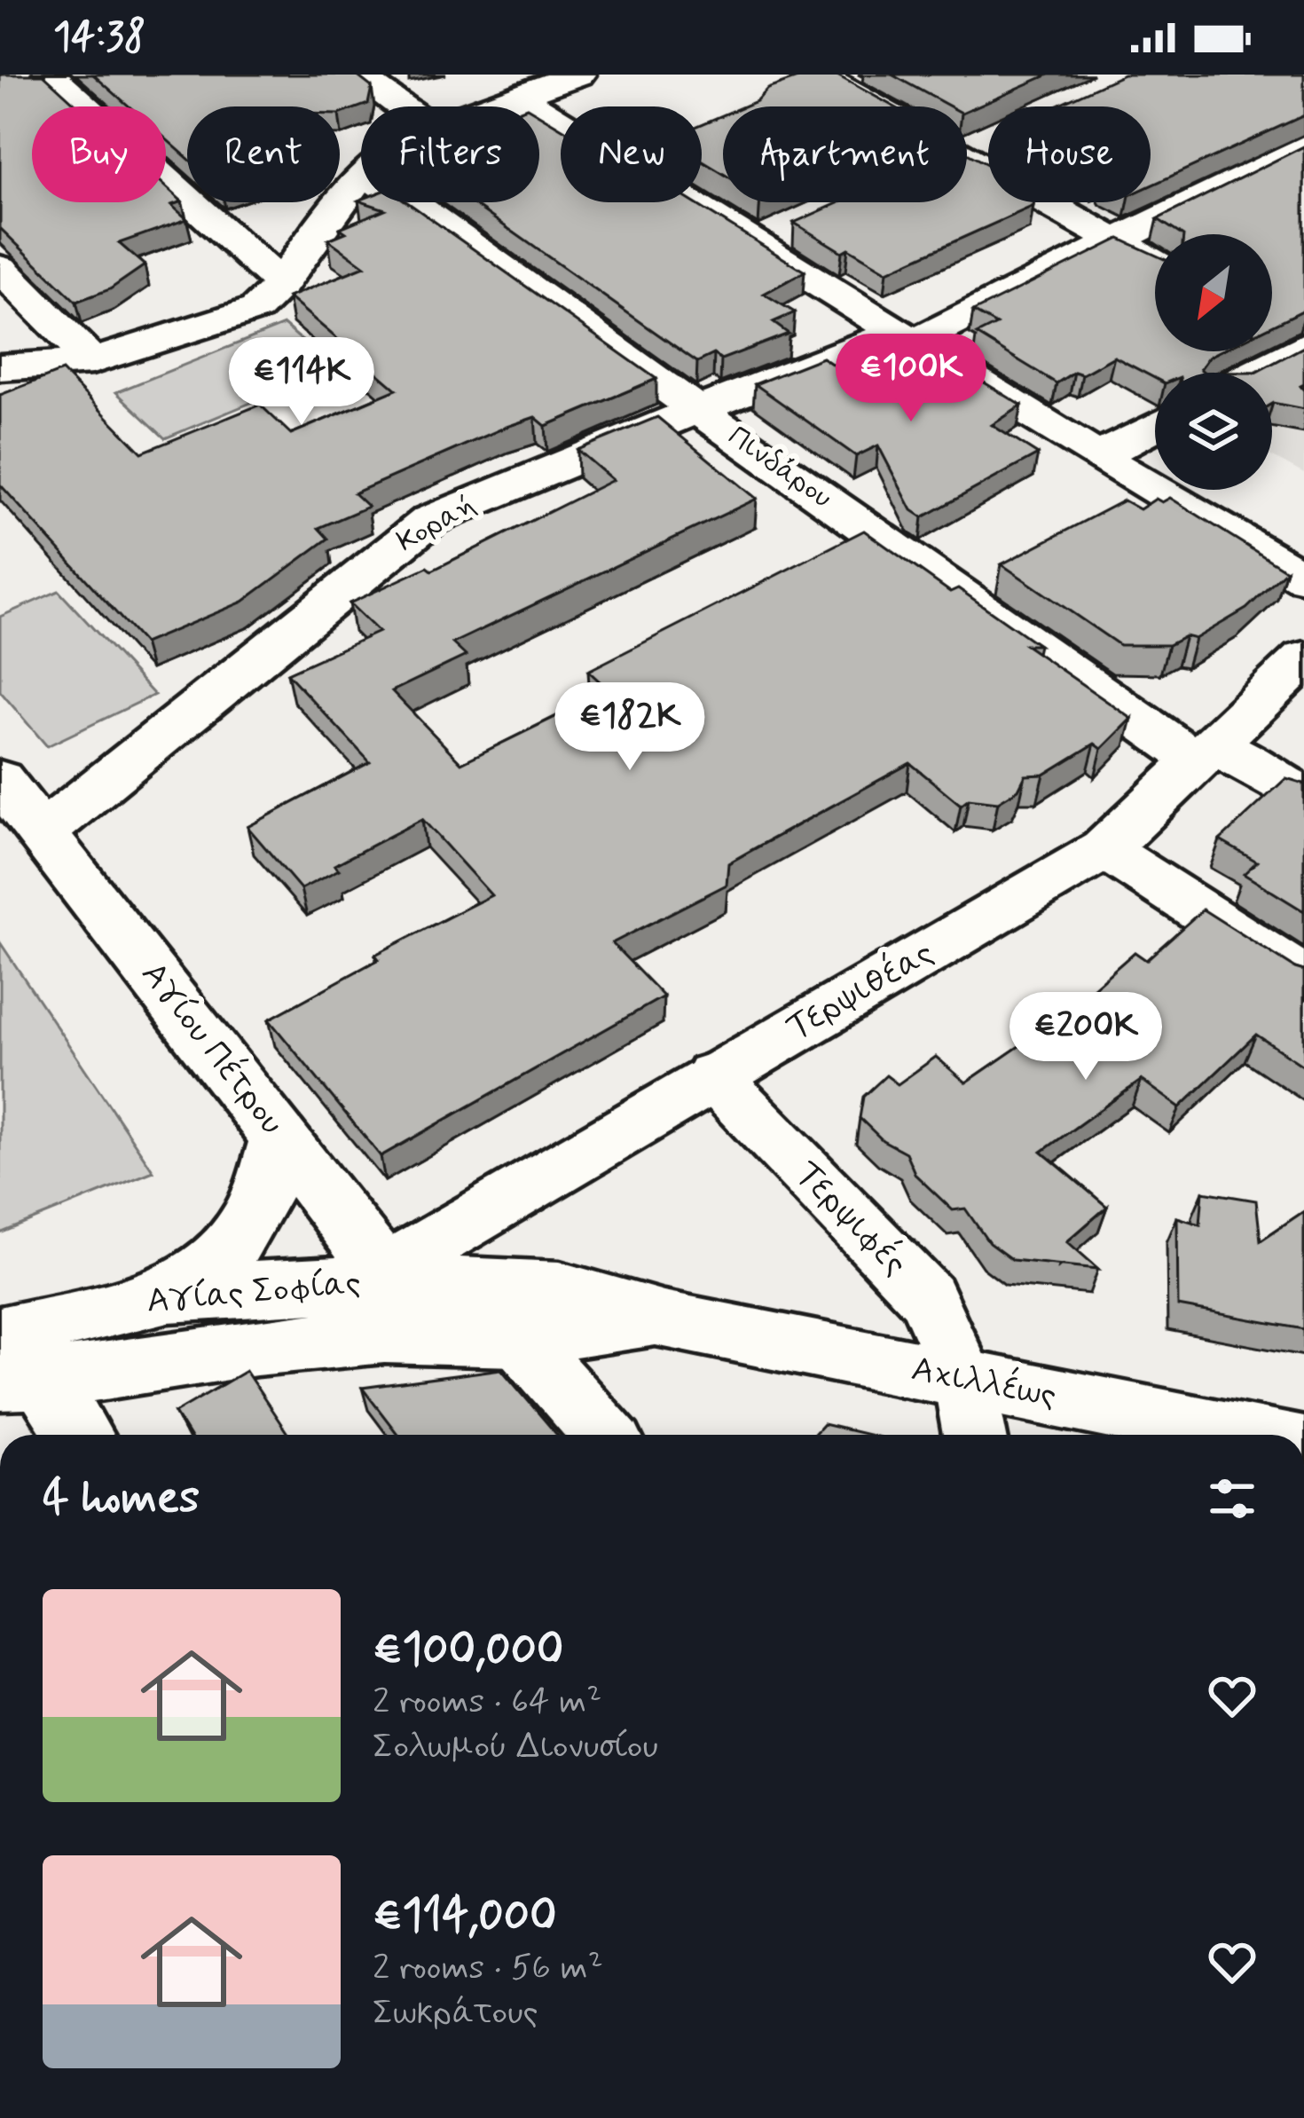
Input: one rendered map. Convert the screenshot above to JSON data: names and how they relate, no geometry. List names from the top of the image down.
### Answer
{
  "streets": {
    "street": [
      "Πινδάρου",
      "Κοραή",
      "Τερψιθέας",
      "Αγίου Πέτρου",
      "Τερψιφές",
      "Αγίας Σοφίας",
      "Αχιλλέως"
    ]
  },
  "crossings": [
    ["Πινδάρου", "Κοραή"],
    ["Πινδάρου", "Τερψιθέας"],
    ["Κοραή", "Αγίου Πέτρου"],
    ["Τερψιθέας", "Αγίου Πέτρου"],
    ["Τερψιθέας", "Τερψιφές"],
    ["Τερψιθέας", "Αγίας Σοφίας"],
    ["Τερψιθέας", "Αχιλλέως"],
    ["Αγίου Πέτρου", "Αγίας Σοφίας"],
    ["Αγίου Πέτρου", "Αχιλλέως"],
    ["Τερψιφές", "Αχιλλέως"],
    ["Αγίας Σοφίας", "Αχιλλέως"]
  ],
  "north": "bottom left",
  "page": {
    "status": "14:38",
    "chip": [
      "Buy",
      "Rent",
      "Filters",
      "New",
      "Apartment",
      "House"
    ],
    "price": [
      "€100K",
      "€114K",
      "€182K",
      "€200K"
    ],
    "heading": "4 homes",
    "list": [
      {
        "name": "€100,000",
        "note": "2 rooms · 64 m² · Σολωμού Διονυσίου"
      },
      {
        "name": "€114,000",
        "note": "2 rooms · 56 m² · Σωκράτους"
      }
    ]
  }
}
